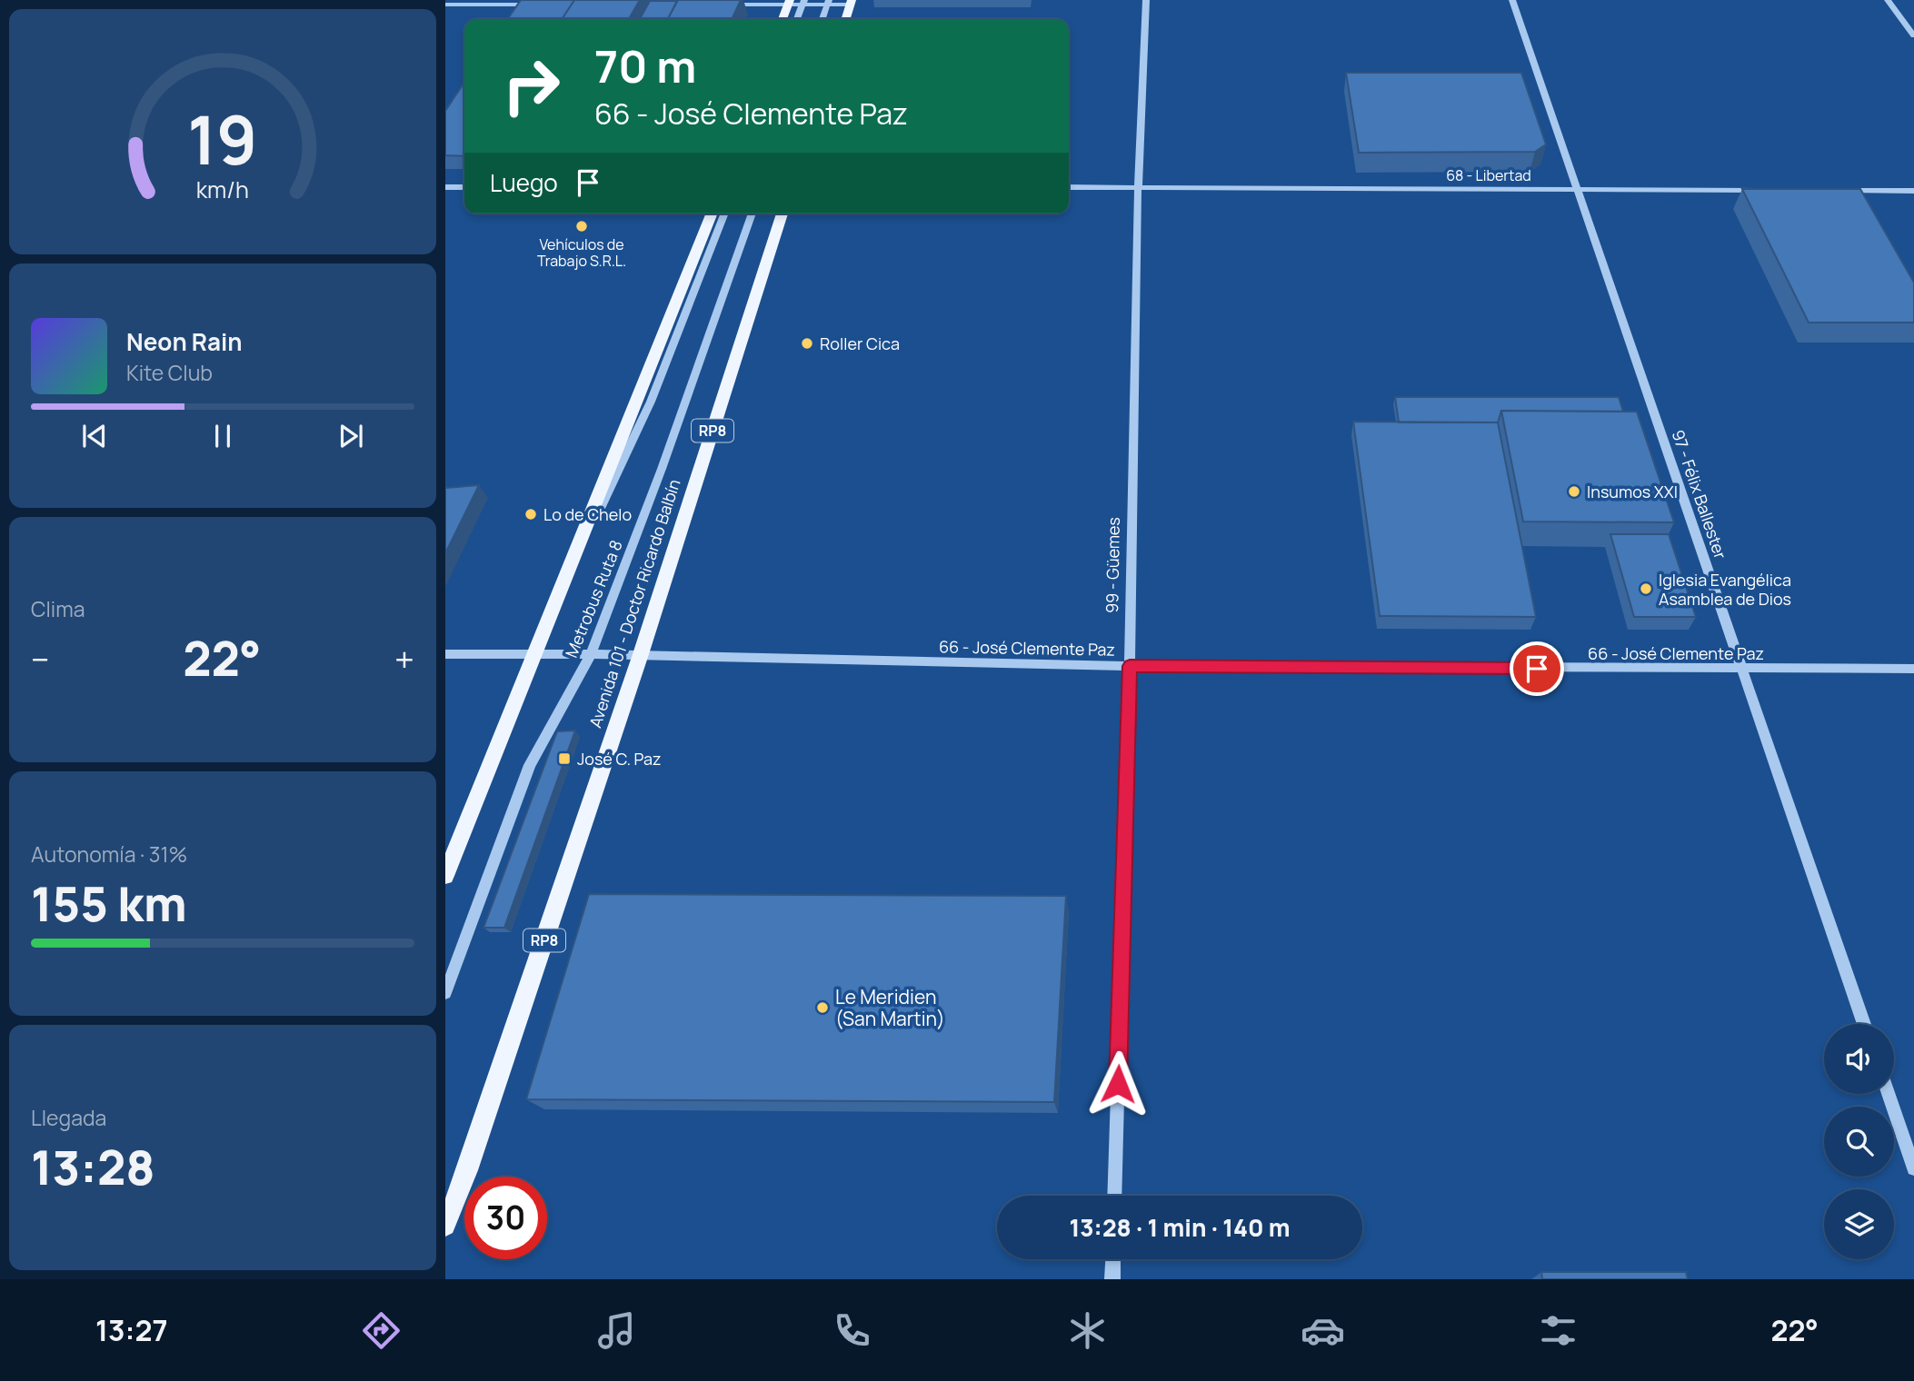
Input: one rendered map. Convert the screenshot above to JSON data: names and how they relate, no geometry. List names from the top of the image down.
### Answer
{
  "streets": {
    "main road": ["RP8", "Avenida 101 - Doctor Ricardo Balbín"],
    "street": [
      "68 - Libertad",
      "97 - Félix Ballester",
      "99 - Güemes",
      "Metrobus Ruta 8",
      "66 - José Clemente Paz"
    ]
  },
  "crossings": [
    ["68 - Libertad", "97 - Félix Ballester"],
    ["68 - Libertad", "99 - Güemes"],
    ["97 - Félix Ballester", "66 - José Clemente Paz"],
    ["99 - Güemes", "66 - José Clemente Paz"],
    ["Metrobus Ruta 8", "66 - José Clemente Paz"],
    ["Avenida 101 - Doctor Ricardo Balbín", "66 - José Clemente Paz"]
  ],
  "places": {
    "other": [
      "Vehículos de Trabajo S.R.L.",
      "Roller Cica",
      "Insumos XXI",
      "Lo de Chelo",
      "Iglesia Evangélica Asamblea de Dios",
      "Le Meridien (San Martin)"
    ],
    "transit": ["José C. Paz"]
  },
  "page": {
    "turn": ["70 m", "66 - José Clemente Paz"],
    "then": "Luego",
    "song": ["Neon Rain", "Kite Club"],
    "tile": [
      "Clima",
      ["Autonomía · 31%", "155 km"],
      ["Llegada", "13:28"]
    ],
    "heat": ["−", "22°", "+"],
    "limit": "30",
    "trip": "13:28 · 1 min · 140 m",
    "tabs": ["13:27", "22°"],
    "gauge": ["19", "km/h"]
  }
}
